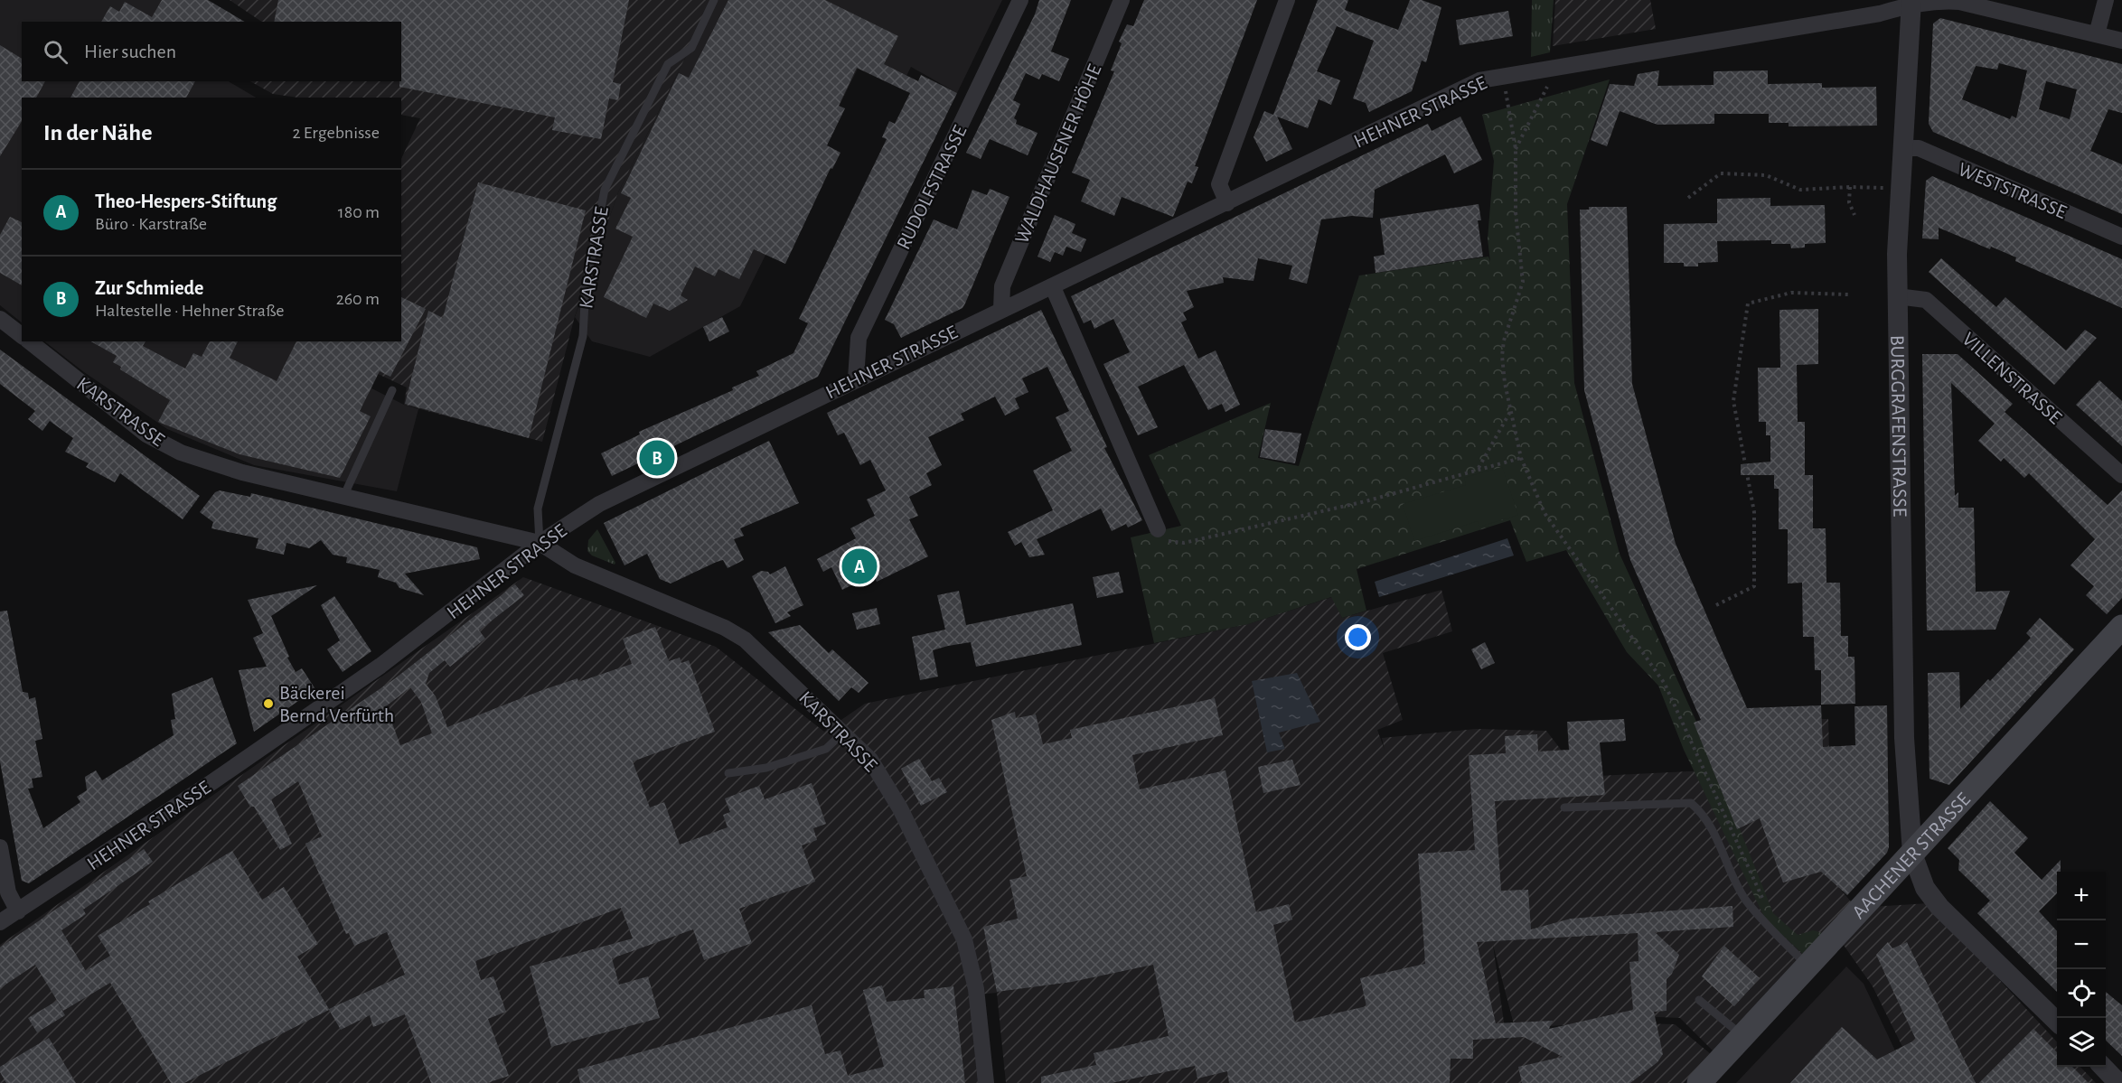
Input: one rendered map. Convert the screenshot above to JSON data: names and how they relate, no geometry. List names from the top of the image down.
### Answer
{
  "streets": {
    "main road": ["AACHENER STRASSE"],
    "street": [
      "HEHNER STRASSE",
      "WALDHAUSENER HÖHE",
      "RUDOLFSTRASSE",
      "WESTSTRASSE",
      "KARSTRASSE",
      "VILLENSTRASSE",
      "BURGGRAFENSTRASSE"
    ]
  },
  "crossings": [
    ["HEHNER STRASSE", "WALDHAUSENER HÖHE"],
    ["HEHNER STRASSE", "RUDOLFSTRASSE"],
    ["HEHNER STRASSE", "KARSTRASSE"],
    ["HEHNER STRASSE", "BURGGRAFENSTRASSE"],
    ["WESTSTRASSE", "BURGGRAFENSTRASSE"],
    ["VILLENSTRASSE", "BURGGRAFENSTRASSE"],
    ["BURGGRAFENSTRASSE", "AACHENER STRASSE"]
  ],
  "places": ["Bäckerei Bernd Verfürth"],
  "page": {
    "search": "Hier suchen",
    "heading": ["In der Nähe", "2 Ergebnisse"],
    "list": [
      {
        "mark": "A",
        "name": "Theo-Hespers-Stiftung",
        "note": "Büro · Karstraße",
        "value": "180 m"
      },
      {
        "mark": "B",
        "name": "Zur Schmiede",
        "note": "Haltestelle · Hehner Straße",
        "value": "260 m"
      }
    ],
    "pins": ["B", "A"],
    "map_buttons": ["+", "−"]
  }
}
